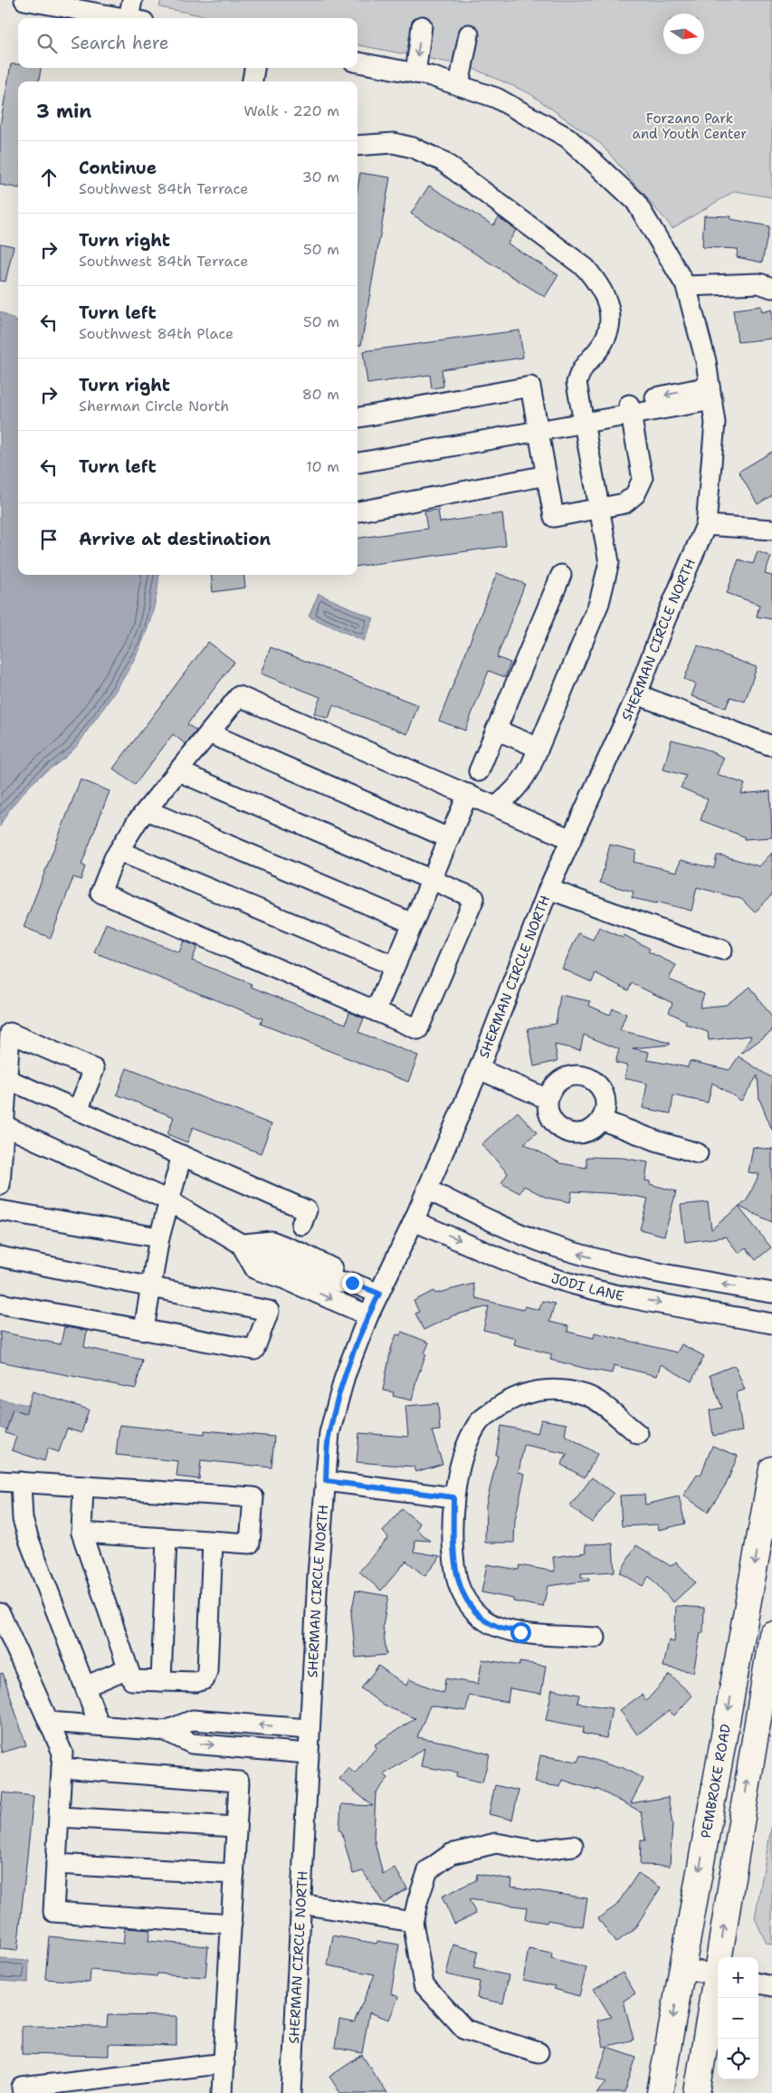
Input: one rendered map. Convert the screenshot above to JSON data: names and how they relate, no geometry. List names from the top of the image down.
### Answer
{
  "streets": {
    "main road": ["PEMBROKE ROAD"],
    "street": ["SHERMAN CIRCLE NORTH", "JODI LANE"]
  },
  "crossings": [
    ["SHERMAN CIRCLE NORTH", "JODI LANE"]
  ],
  "parks": ["Forzano Park and Youth Center"],
  "north": "right",
  "page": {
    "search": "Search here",
    "heading": ["3 min", "Walk · 220 m"],
    "list": [
      ["Continue", "Southwest 84th Terrace", "30 m"],
      ["Turn right", "Southwest 84th Terrace", "50 m"],
      ["Turn left", "Southwest 84th Place", "50 m"],
      ["Turn right", "Sherman Circle North", "80 m"],
      ["Turn left", "10 m"],
      "Arrive at destination"
    ],
    "map_buttons": ["+", "−"]
  }
}
